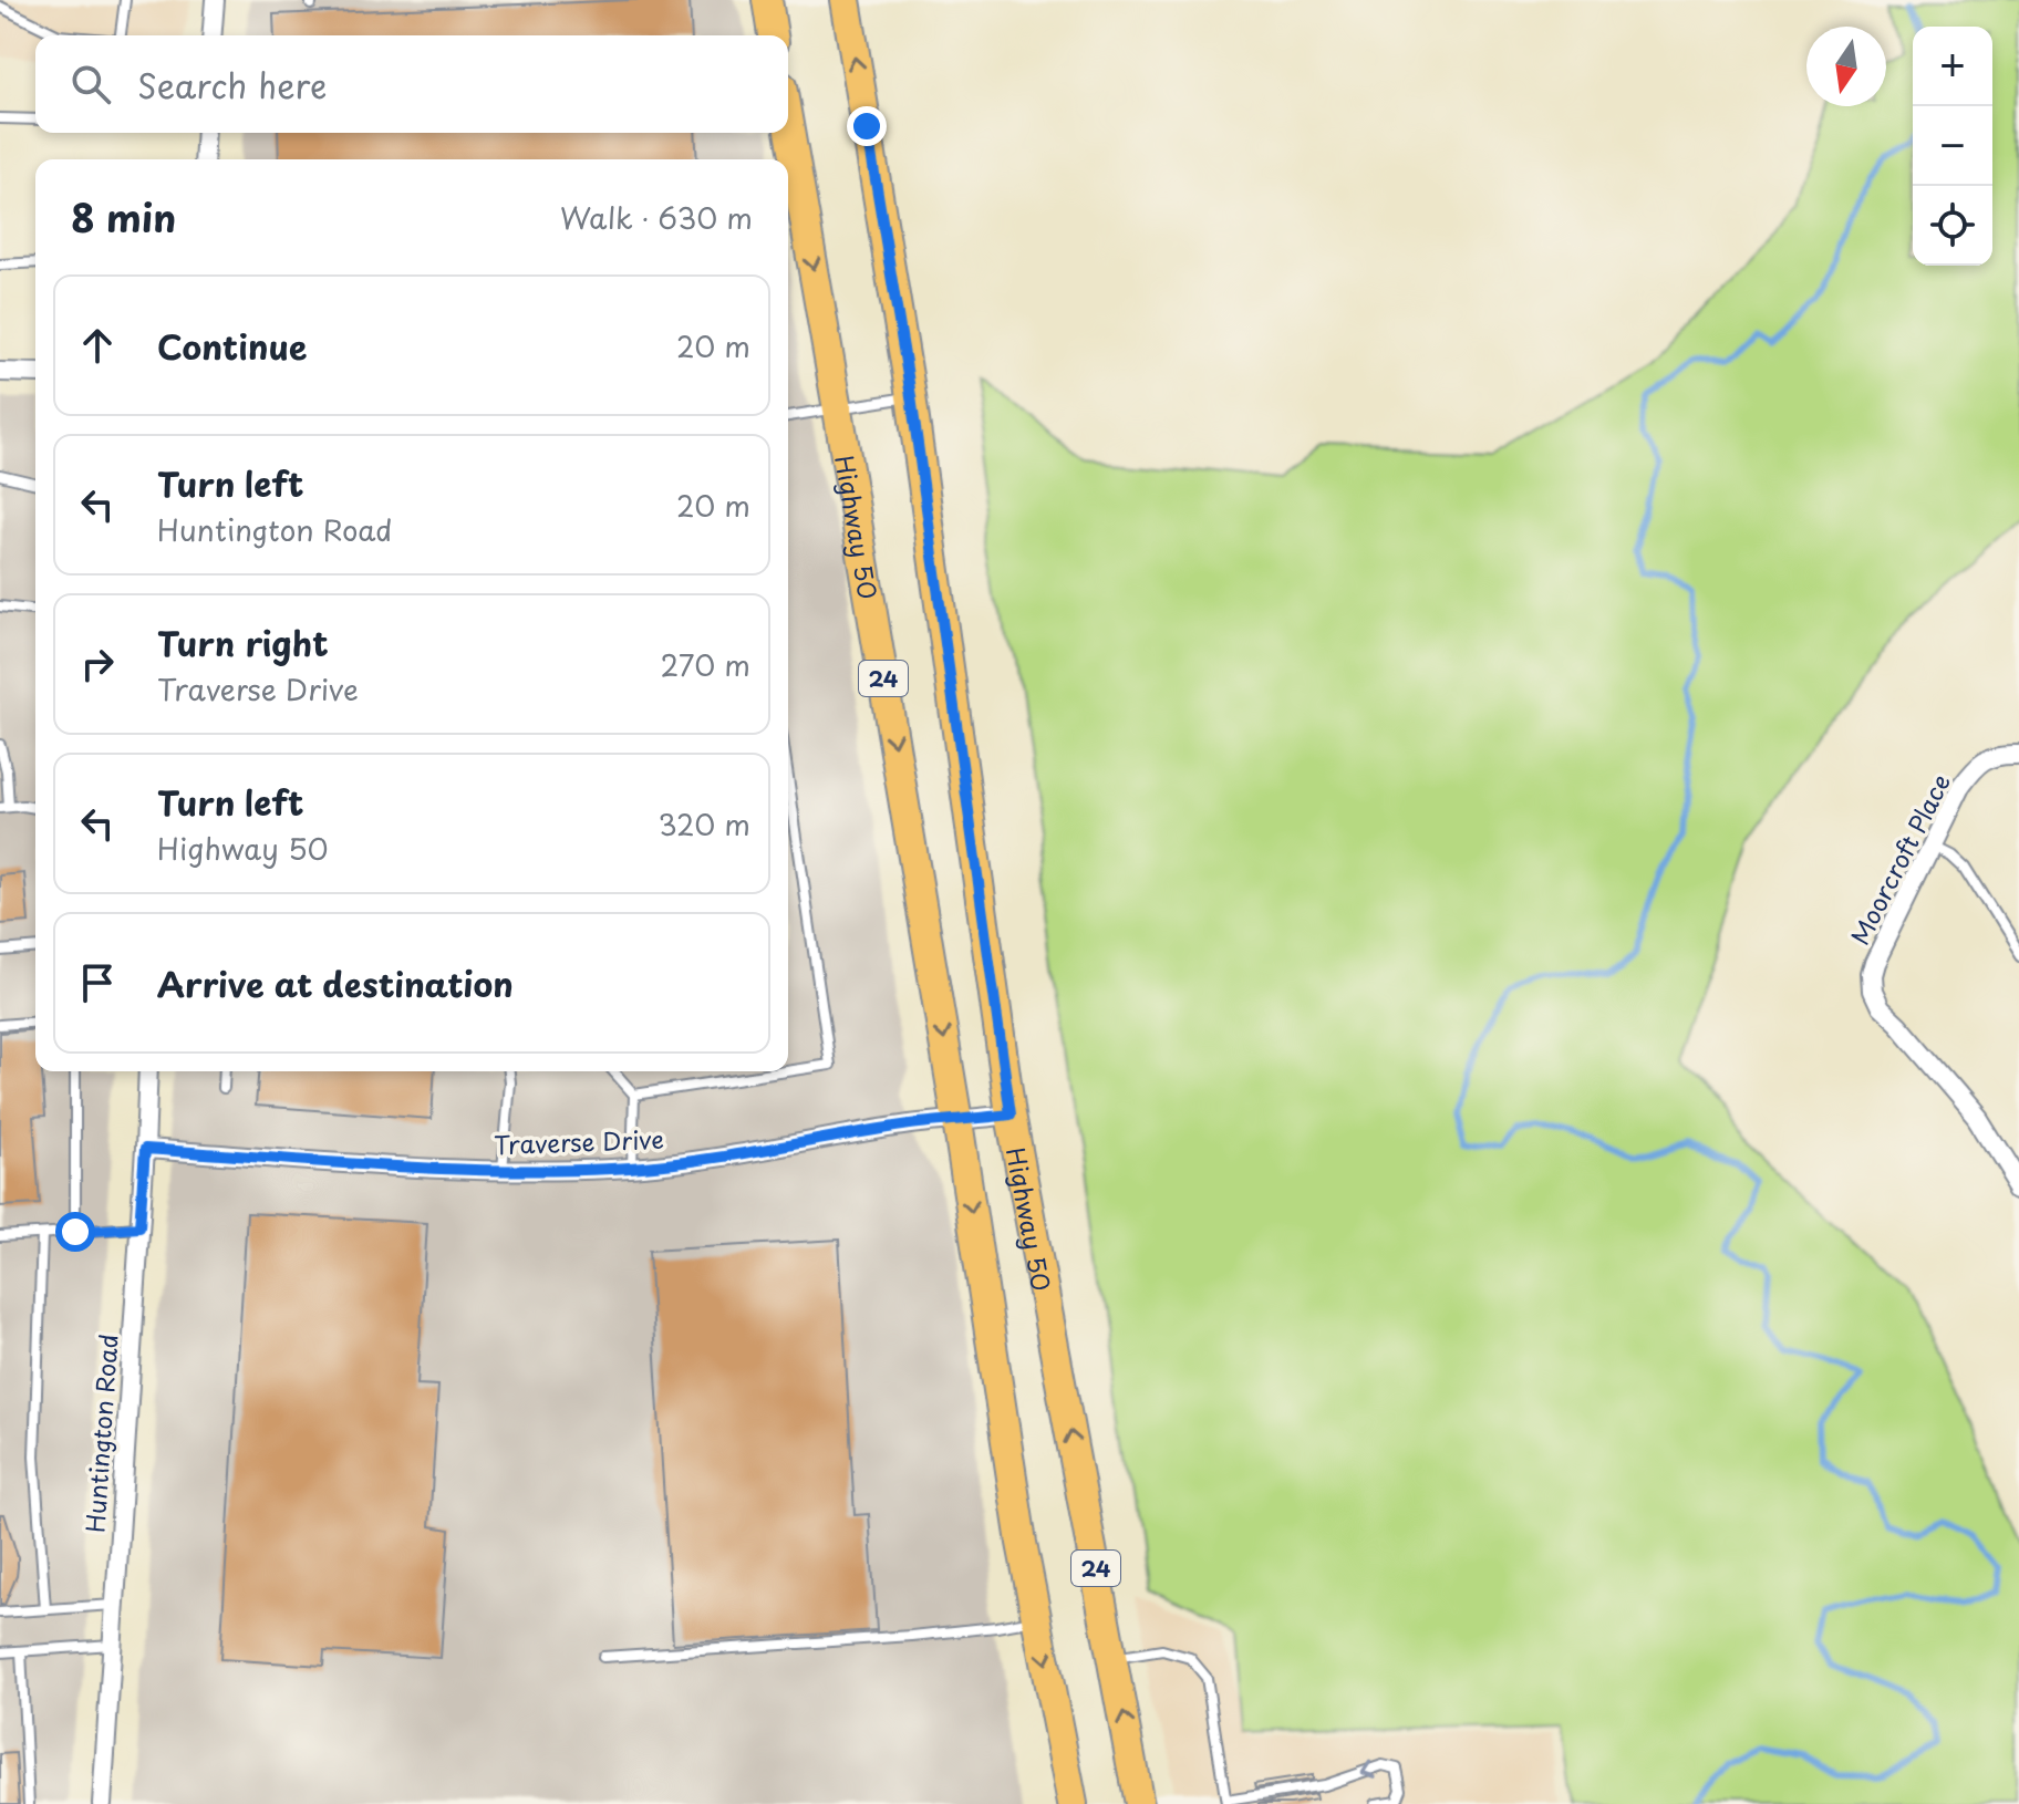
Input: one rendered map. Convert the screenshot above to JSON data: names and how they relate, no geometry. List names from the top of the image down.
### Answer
{
  "streets": {
    "main road": ["Highway 50", "24"],
    "street": ["Moorcroft Place", "Traverse Drive", "Huntington Road"]
  },
  "crossings": [
    ["Highway 50", "Traverse Drive"],
    ["Traverse Drive", "Huntington Road"]
  ],
  "north": "bottom",
  "page": {
    "map_buttons": ["+", "−"],
    "search": "Search here",
    "heading": ["8 min", "Walk · 630 m"],
    "list": [
      ["Continue", "20 m"],
      ["Turn left", "Huntington Road", "20 m"],
      ["Turn right", "Traverse Drive", "270 m"],
      ["Turn left", "Highway 50", "320 m"],
      "Arrive at destination"
    ]
  }
}
